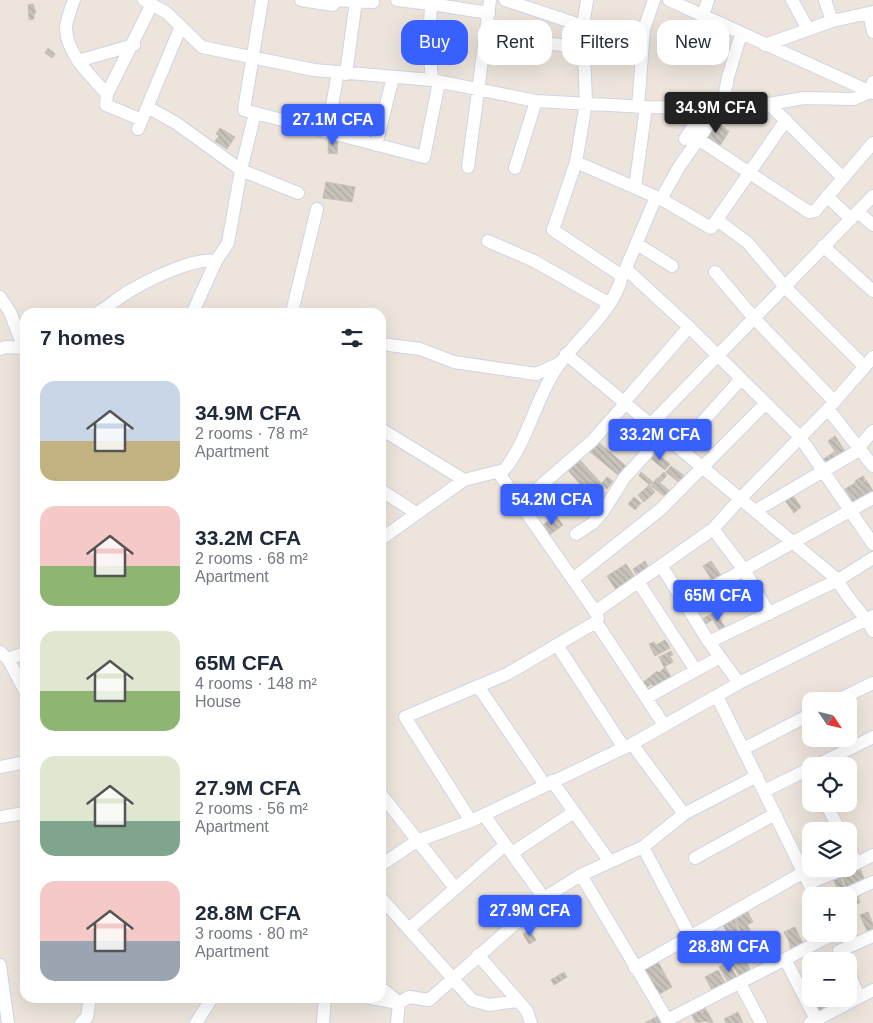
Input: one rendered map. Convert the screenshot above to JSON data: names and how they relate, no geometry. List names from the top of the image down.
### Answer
{
  "north": "bottom right",
  "page": {
    "chip": [
      "Buy",
      "Rent",
      "Filters",
      "New"
    ],
    "price": [
      "34.9M CFA",
      "27.1M CFA",
      "33.2M CFA",
      "54.2M CFA",
      "65M CFA",
      "27.9M CFA",
      "28.8M CFA"
    ],
    "heading": "7 homes",
    "list": [
      {
        "name": "34.9M CFA",
        "note": "2 rooms · 78 m² · Apartment"
      },
      {
        "name": "33.2M CFA",
        "note": "2 rooms · 68 m² · Apartment"
      },
      {
        "name": "65M CFA",
        "note": "4 rooms · 148 m² · House"
      },
      {
        "name": "27.9M CFA",
        "note": "2 rooms · 56 m² · Apartment"
      },
      {
        "name": "28.8M CFA",
        "note": "3 rooms · 80 m² · Apartment"
      }
    ],
    "map_buttons": ["+", "−"]
  }
}
